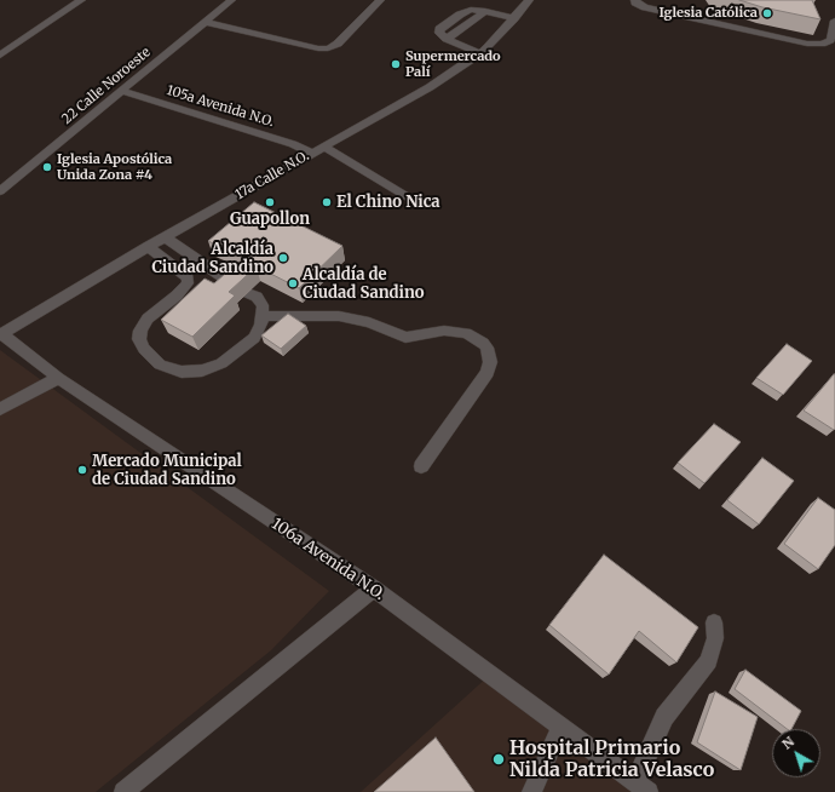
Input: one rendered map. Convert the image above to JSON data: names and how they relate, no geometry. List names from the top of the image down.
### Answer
{
  "streets": {
    "street": [
      "22 Calle Noroeste",
      "105a Avenida N.O.",
      "17a Calle N.O.",
      "106a Avenida N.O."
    ]
  },
  "crossings": [
    ["22 Calle Noroeste", "105a Avenida N.O."],
    ["105a Avenida N.O.", "17a Calle N.O."],
    ["17a Calle N.O.", "106a Avenida N.O."]
  ],
  "places": [
    "Iglesia Católica",
    "Supermercado Palí",
    "Iglesia Apostólica Unida Zona #4",
    "Guapollon",
    "El Chino Nica",
    "Alcaldía Ciudad Sandino",
    "Alcaldía de Ciudad Sandino",
    "Mercado Municipal de Ciudad Sandino",
    "Hospital Primario Nilda Patricia Velasco"
  ],
  "north": "top left"
}
